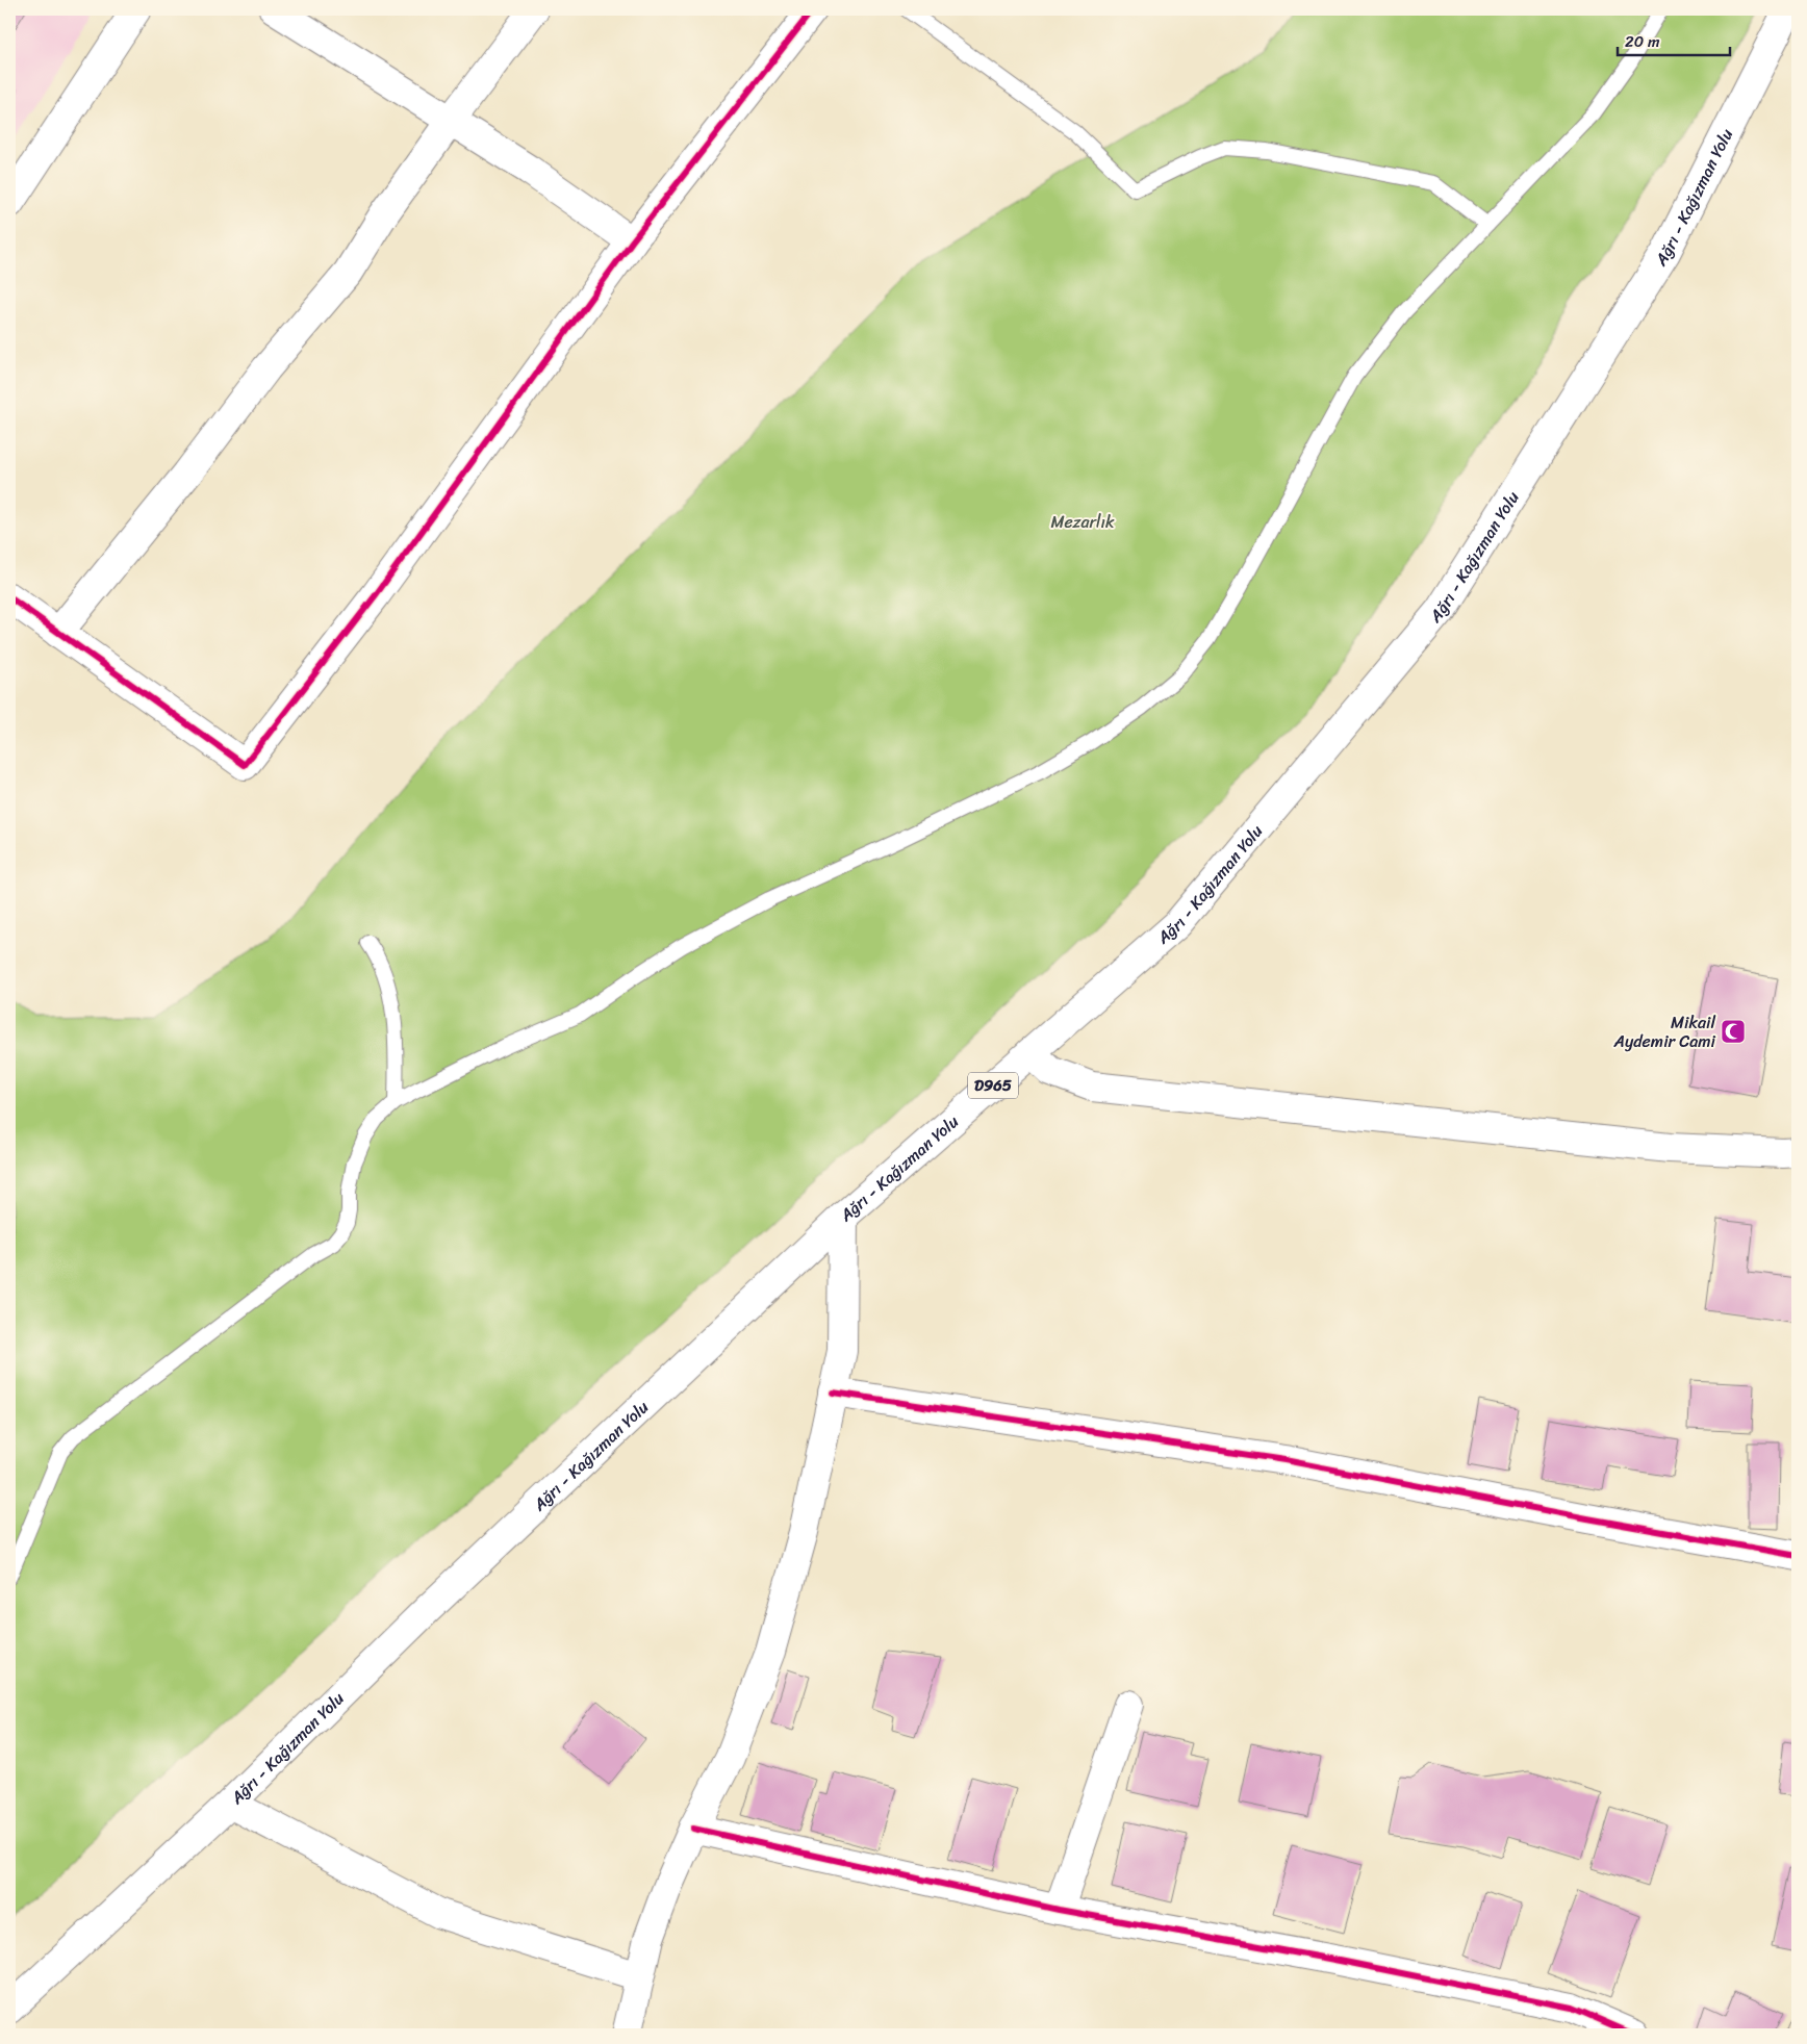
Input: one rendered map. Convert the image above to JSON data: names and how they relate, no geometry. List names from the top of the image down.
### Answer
{
  "streets": {
    "street": ["Ağrı - Kağızman Yolu", "D965"]
  },
  "parks": ["Mezarlık"],
  "places": {
    "mosque": ["Mikail Aydemir Cami"]
  },
  "scale_bar": "20 m"
}
